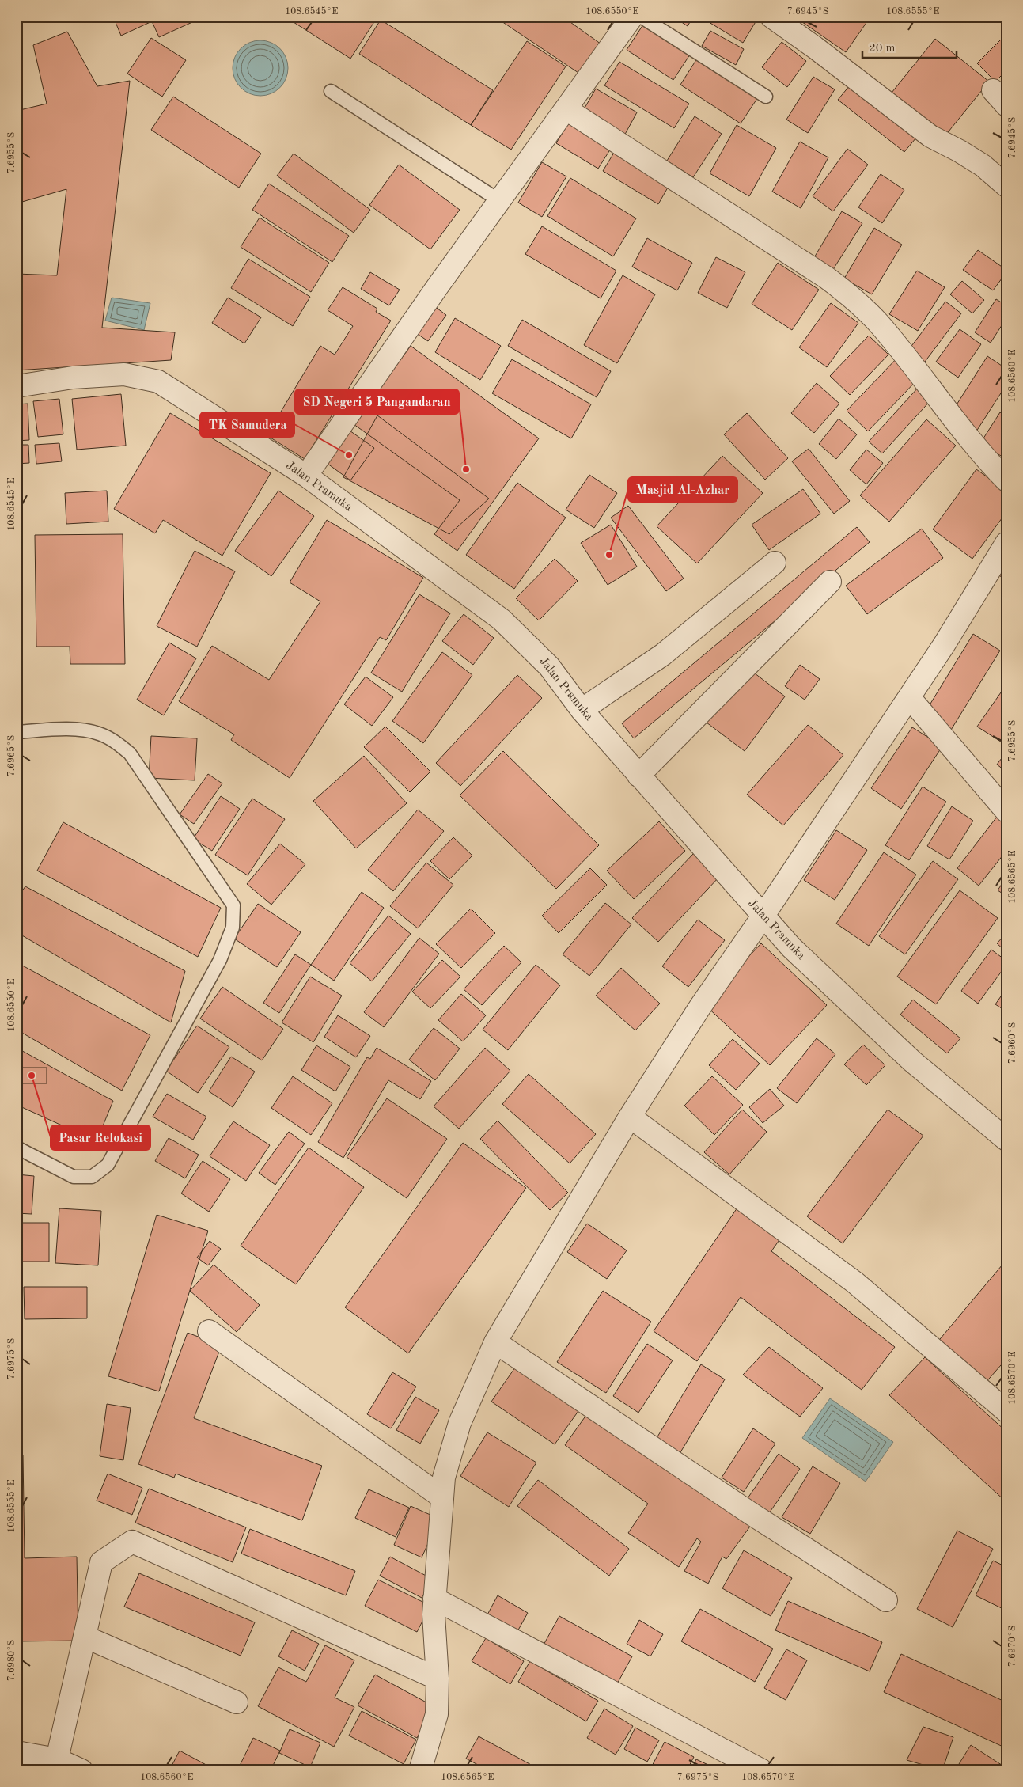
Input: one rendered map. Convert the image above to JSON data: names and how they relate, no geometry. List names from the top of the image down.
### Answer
{
  "streets": {
    "street": ["Jalan Pramuka"]
  },
  "places": [
    "TK Samudera",
    "SD Negeri 5 Pangandaran",
    "Masjid Al-Azhar",
    "Pasar Relokasi"
  ],
  "scale_bar": "20 m",
  "coordinates": [
    "108.6545°E",
    "108.6550°E",
    "7.6945°S",
    "108.6555°E",
    "7.6955°S",
    "108.6560°E",
    "7.6965°S",
    "108.6565°E",
    "7.6960°S",
    "7.6975°S",
    "108.6570°E",
    "7.6970°S",
    "7.6980°S"
  ]
}
